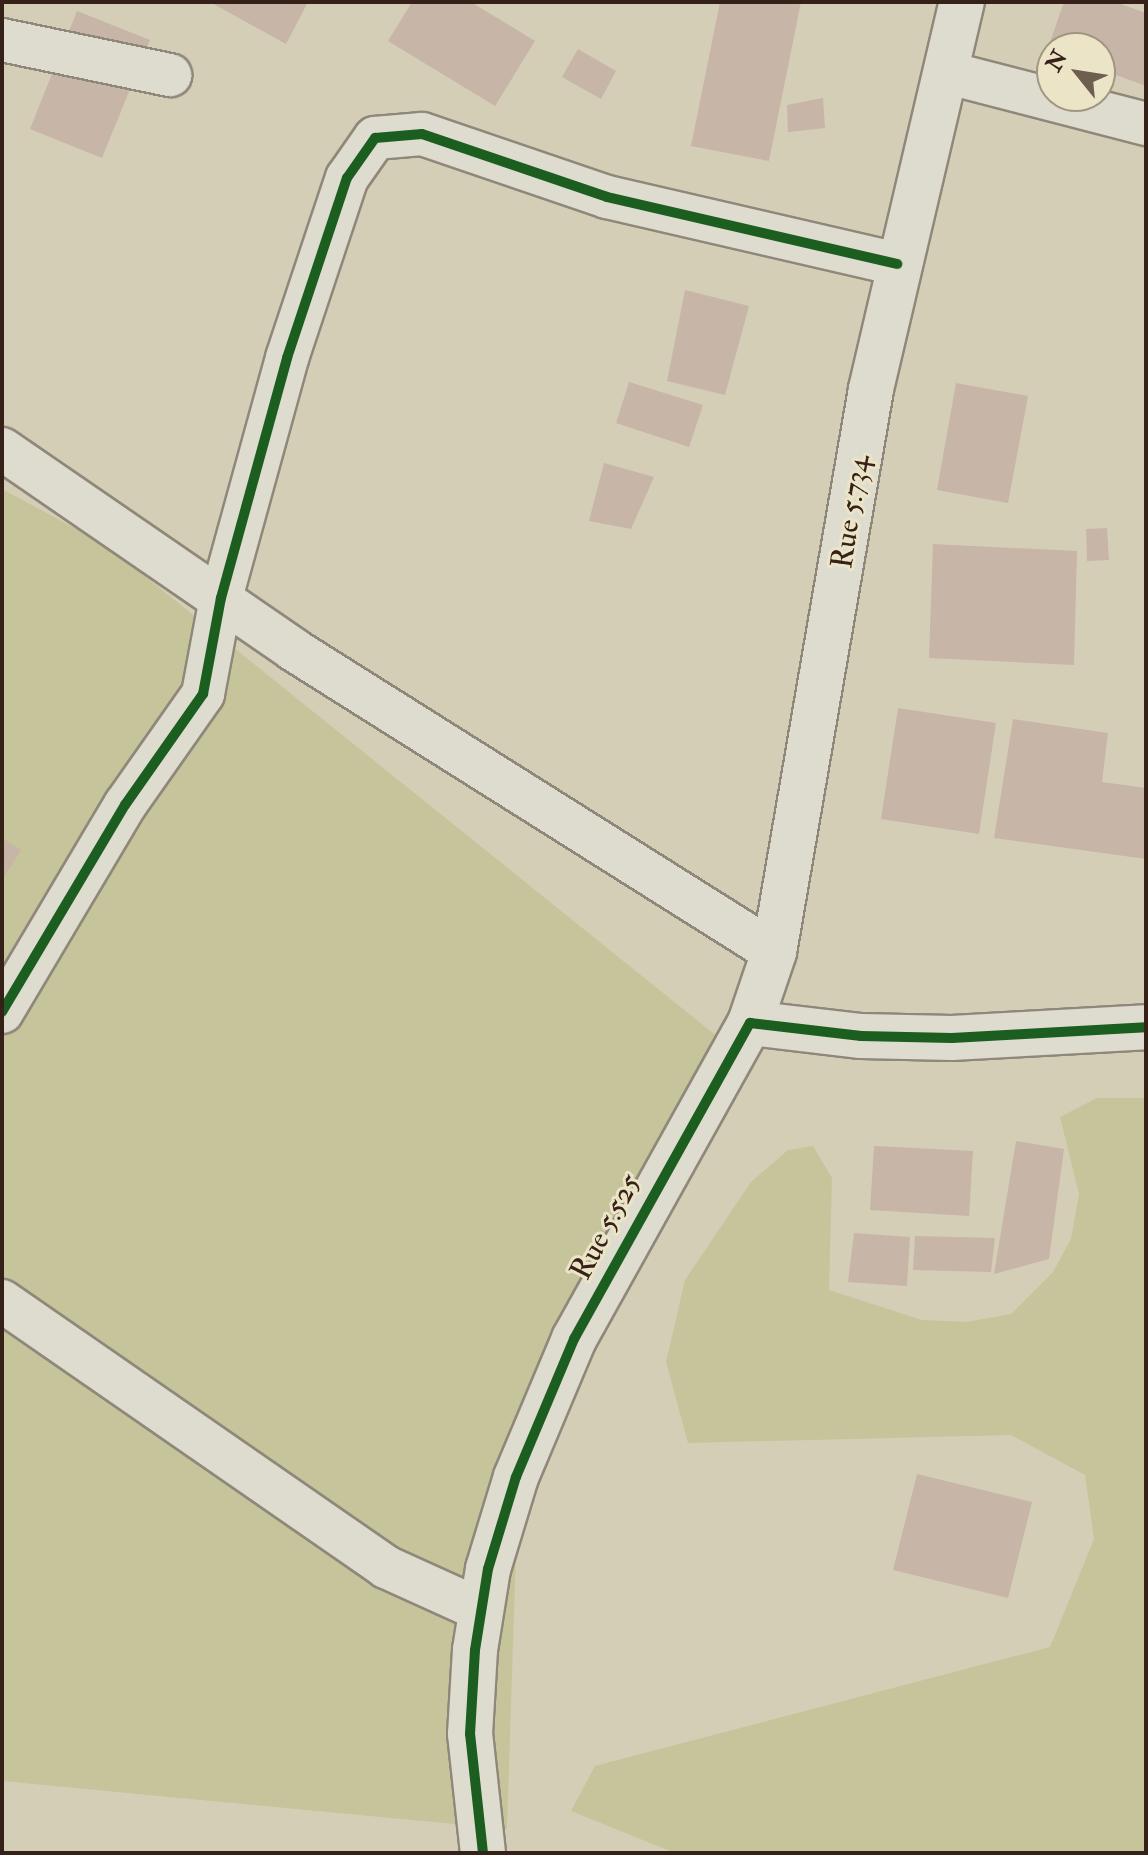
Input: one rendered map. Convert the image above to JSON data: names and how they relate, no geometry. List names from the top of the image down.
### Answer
{
  "streets": {
    "street": ["Rue 5.734", "Rue 5.525"]
  },
  "crossings": [
    ["Rue 5.734", "Rue 5.525"]
  ],
  "north": "top left"
}
